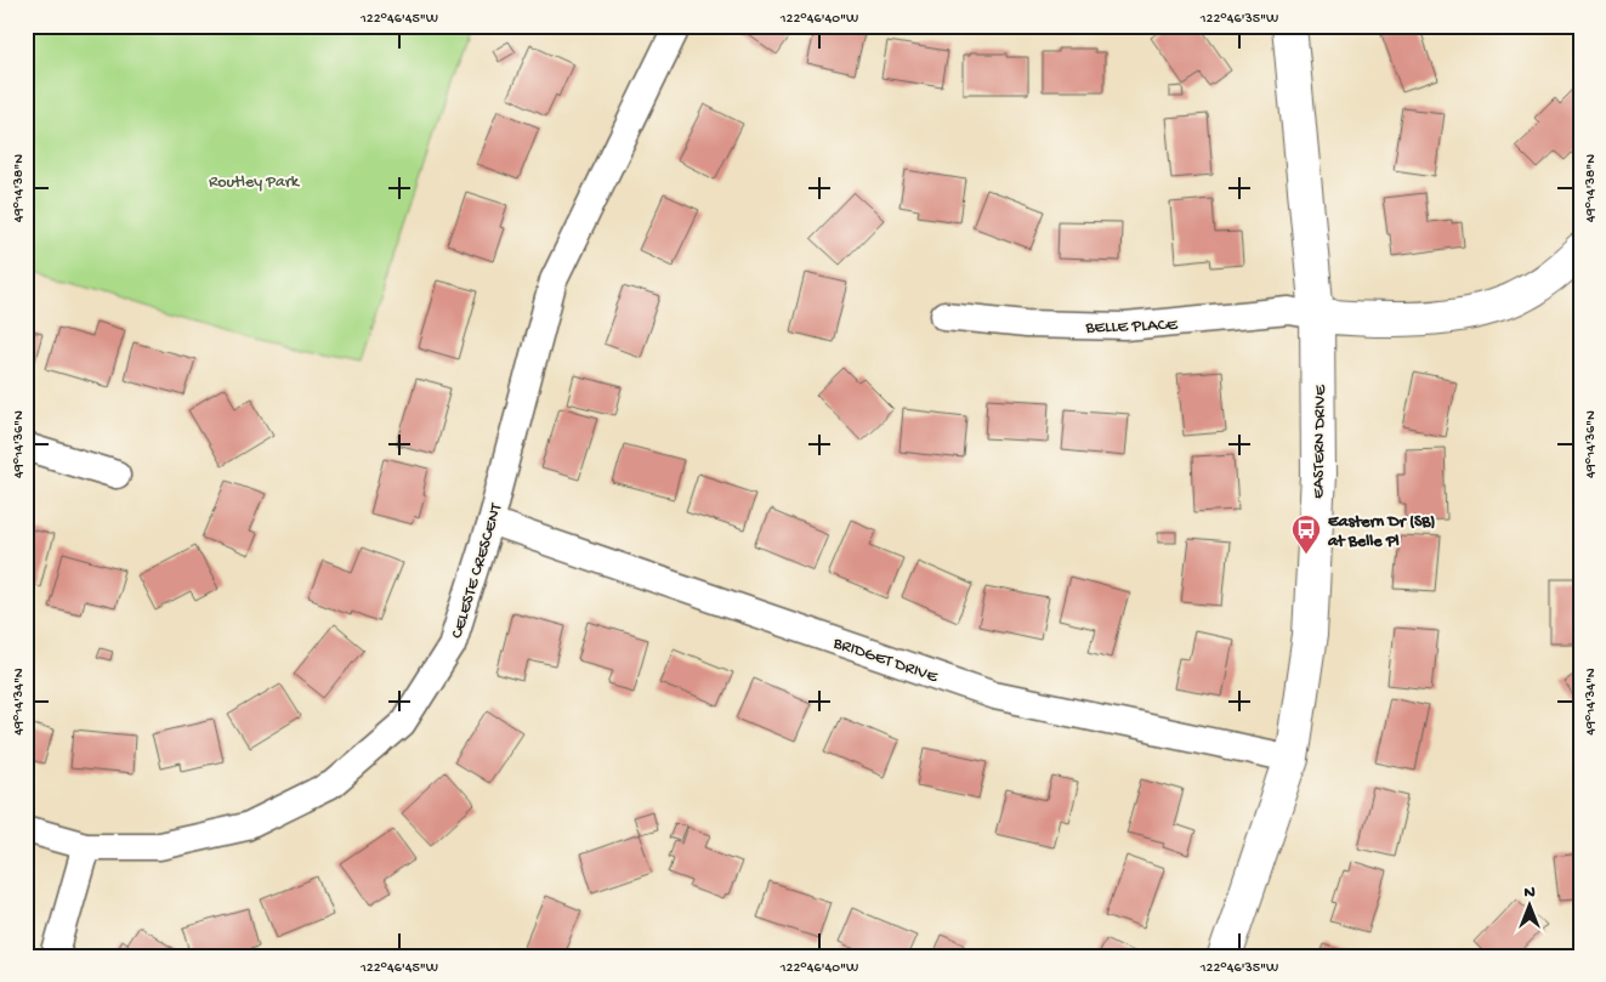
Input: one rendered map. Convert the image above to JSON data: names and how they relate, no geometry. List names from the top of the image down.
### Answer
{
  "streets": {
    "street": [
      "BELLE PLACE",
      "EASTERN DRIVE",
      "CELESTE CRESCENT",
      "BRIDGET DRIVE"
    ]
  },
  "crossings": [
    ["BELLE PLACE", "EASTERN DRIVE"],
    ["EASTERN DRIVE", "BRIDGET DRIVE"],
    ["CELESTE CRESCENT", "BRIDGET DRIVE"]
  ],
  "parks": ["Routley Park"],
  "places": {
    "bus stop": ["Eastern Dr (SB) at Belle Pl"]
  },
  "north": "top",
  "coordinates": [
    "122°46'45\"W",
    "122°46'40\"W",
    "122°46'35\"W",
    "49°14'38\"N",
    "49°14'36\"N",
    "49°14'34\"N"
  ]
}
